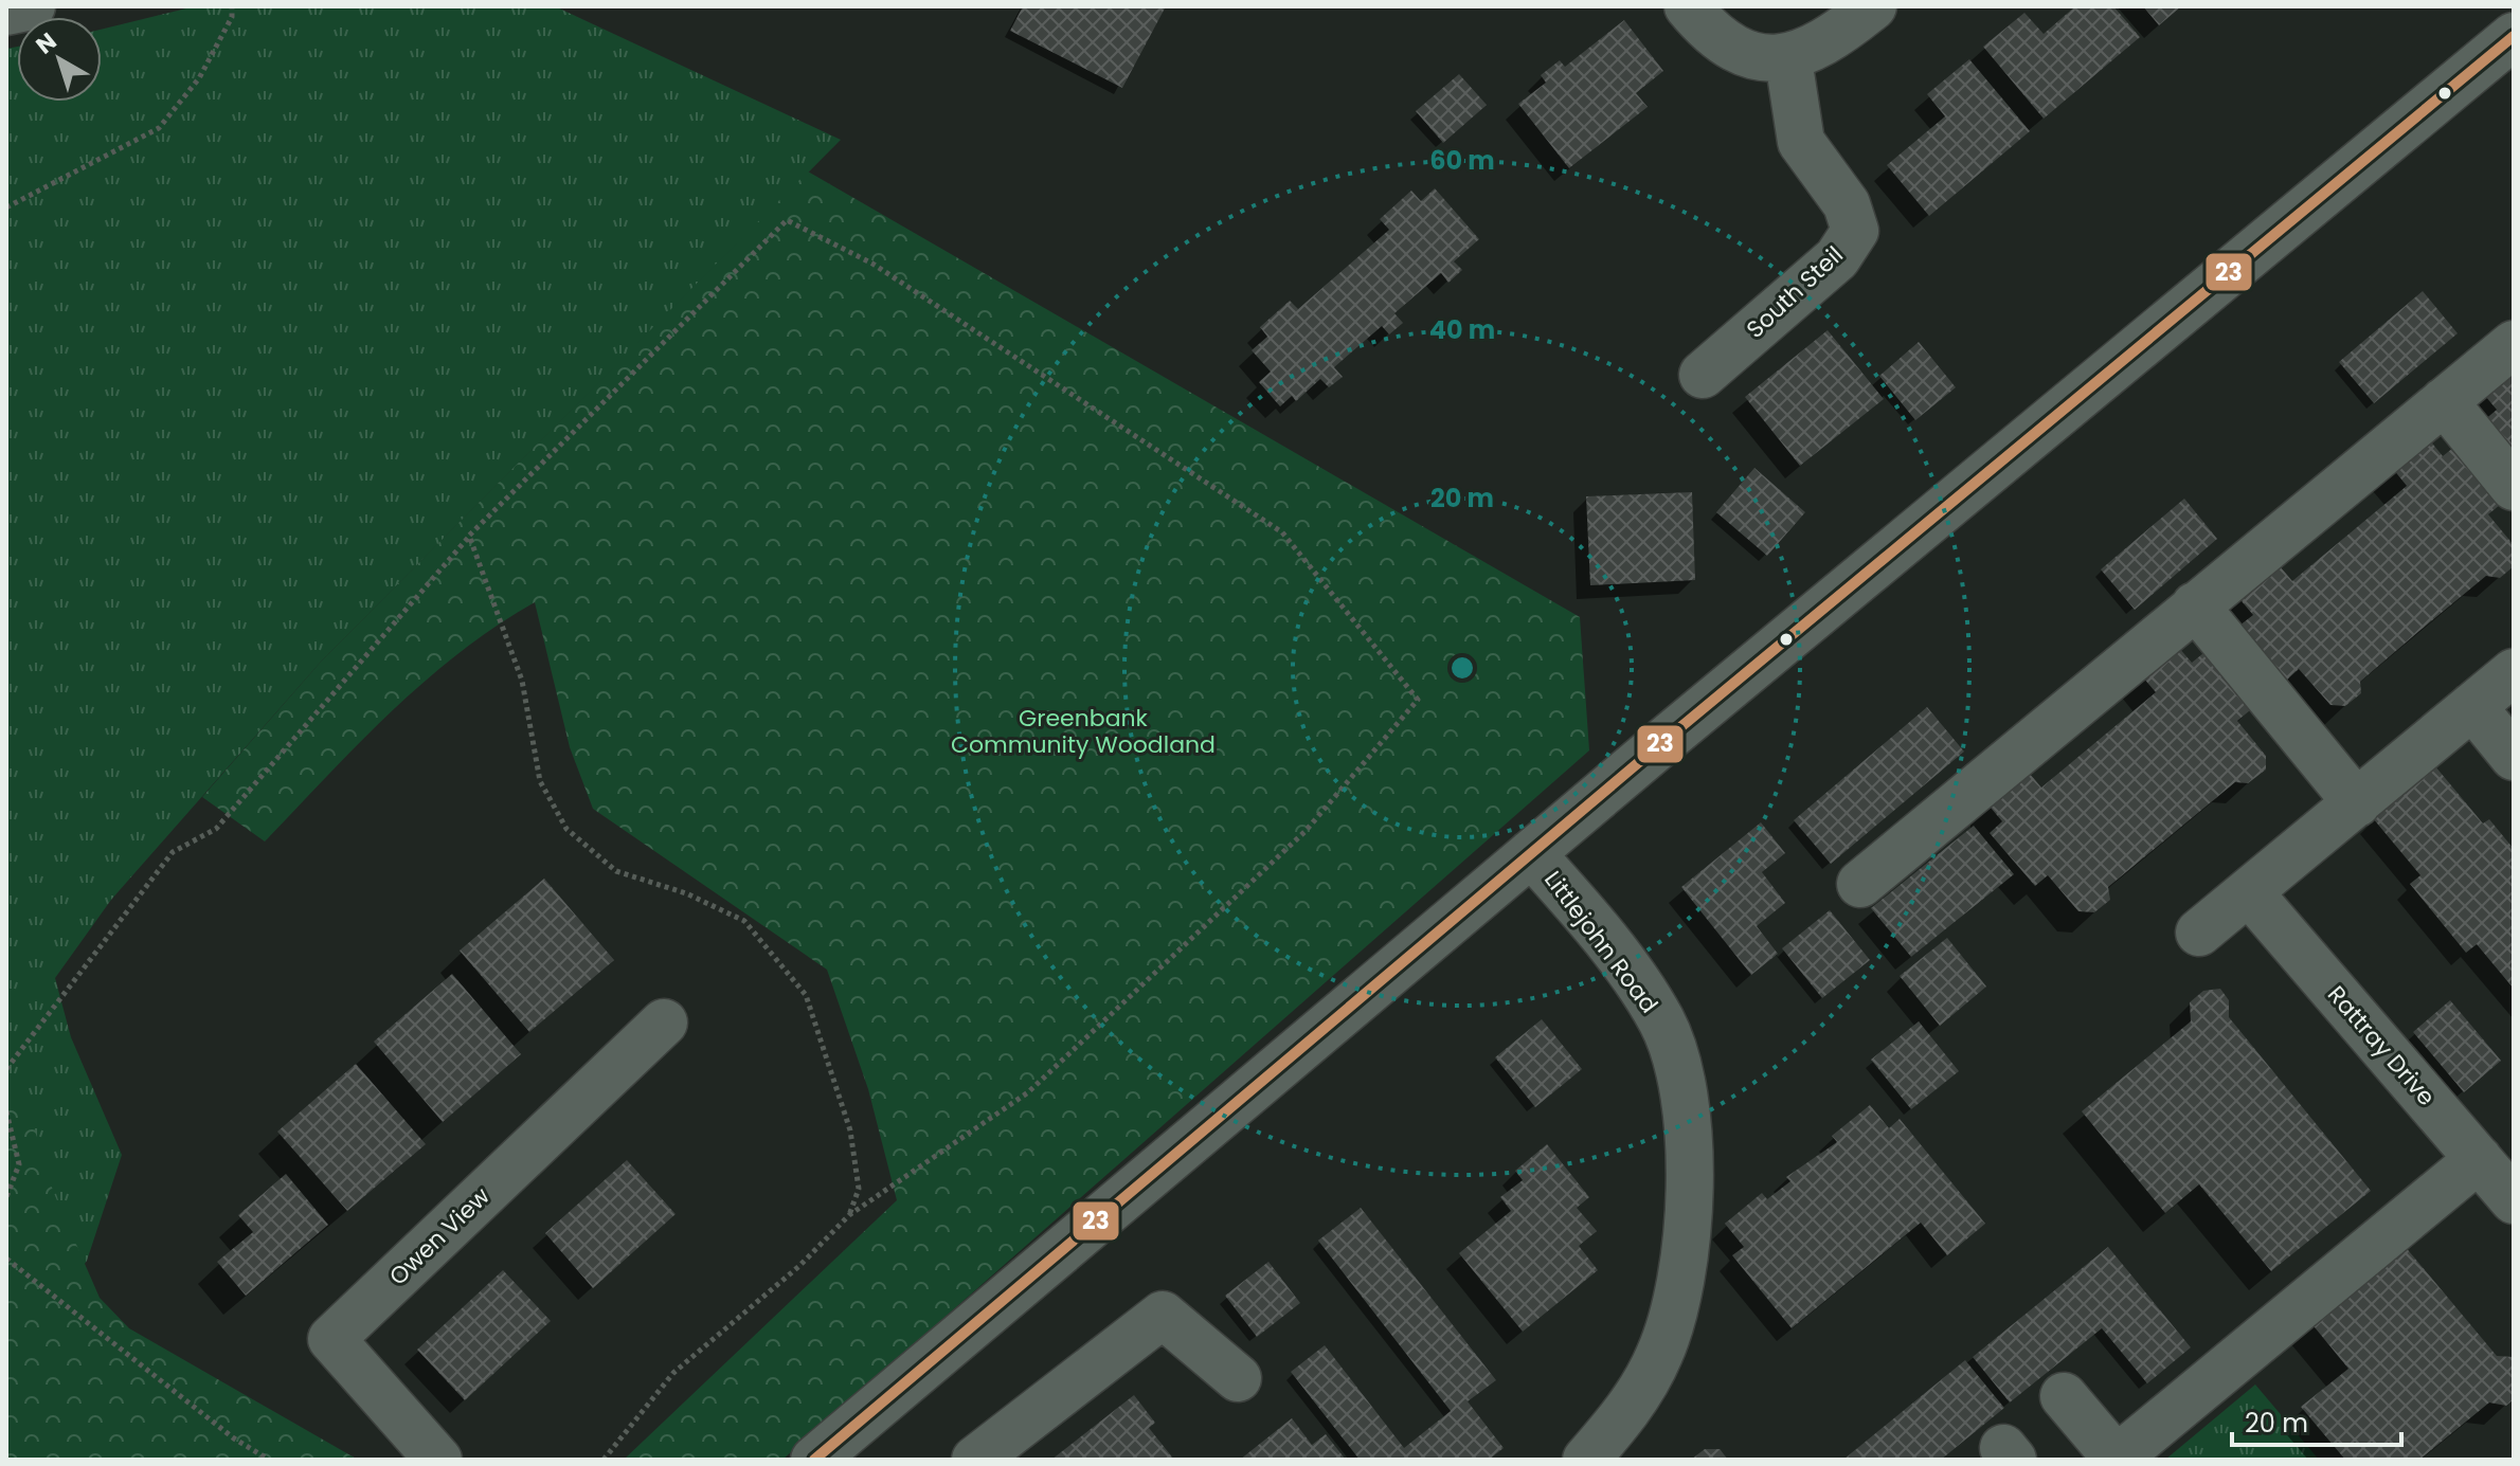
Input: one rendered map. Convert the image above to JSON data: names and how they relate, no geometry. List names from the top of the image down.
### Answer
{
  "streets": {
    "street": [
      "South Steil",
      "Littlejohn Road",
      "Rattray Drive",
      "Owen View"
    ]
  },
  "parks": ["Greenbank Community Woodland"],
  "lines": ["transit line 23"],
  "scale_bar": "20 m",
  "north": "top left",
  "rings": ["60 m", "40 m", "20 m"]
}
